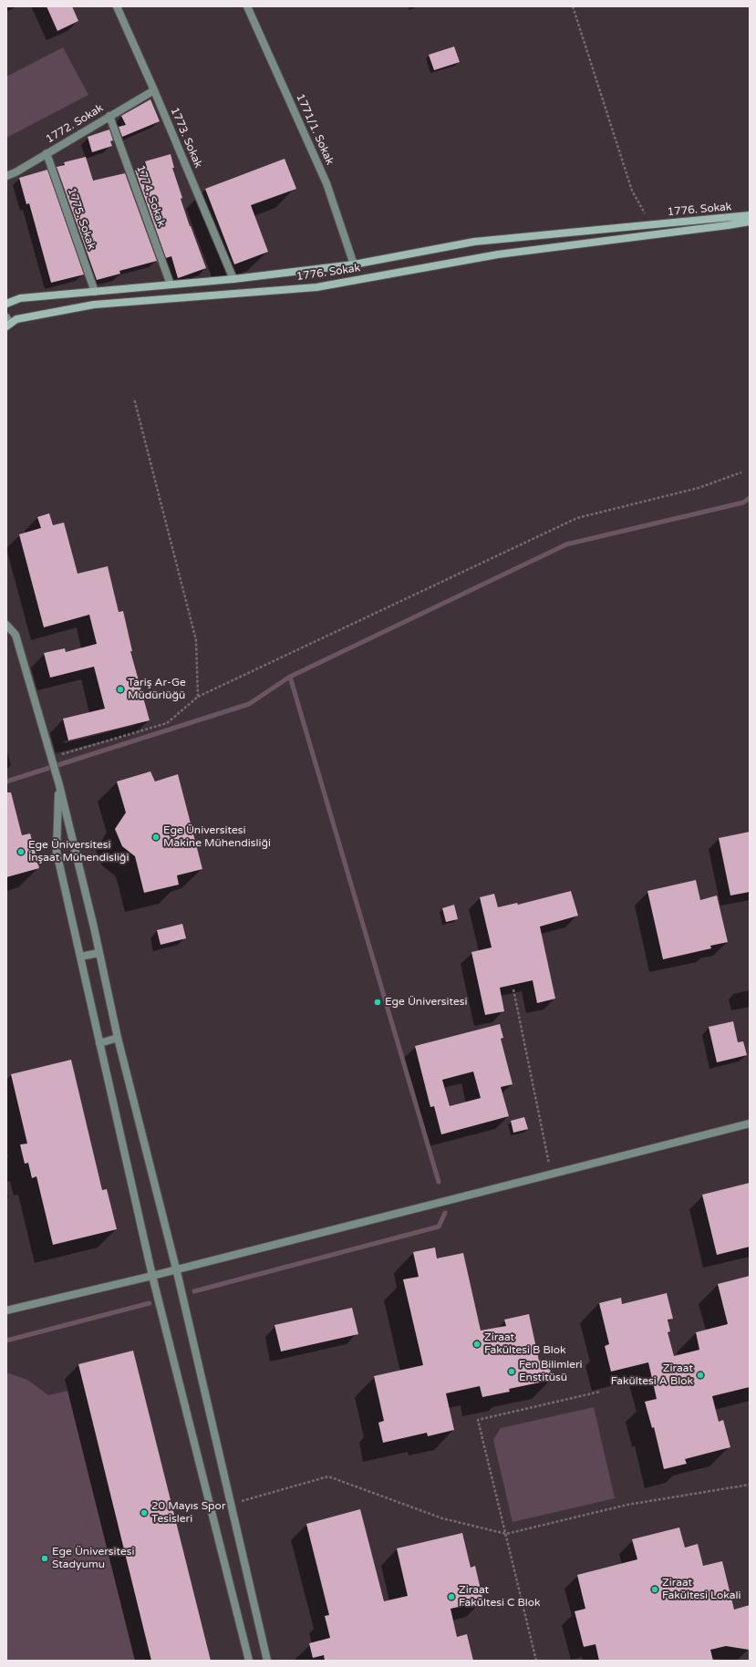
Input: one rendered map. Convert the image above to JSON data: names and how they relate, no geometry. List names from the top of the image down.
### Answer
{
  "streets": {
    "street": [
      "1772. Sokak",
      "1771/1. Sokak",
      "1773. Sokak",
      "1774. Sokak",
      "1776. Sokak",
      "1775. Sokak"
    ]
  },
  "crossings": [
    ["1772. Sokak", "1773. Sokak"],
    ["1772. Sokak", "1774. Sokak"],
    ["1772. Sokak", "1775. Sokak"],
    ["1771/1. Sokak", "1776. Sokak"],
    ["1773. Sokak", "1776. Sokak"],
    ["1774. Sokak", "1776. Sokak"],
    ["1776. Sokak", "1775. Sokak"]
  ],
  "places": [
    "Tariş Ar-Ge Müdürlüğü",
    "Ege Üniversitesi Makine Mühendisliği",
    "Ege Üniversitesi İnşaat Mühendisliği",
    "Ege Üniversitesi",
    "Ziraat Fakültesi B Blok",
    "Fen Bilimleri Enstitüsü",
    "Ziraat Fakültesi A Blok",
    "20 Mayıs Spor Tesisleri",
    "Ege Üniversitesi Stadyumu",
    "Ziraat Fakültesi Lokali",
    "Ziraat Fakültesi C Blok"
  ]
}
